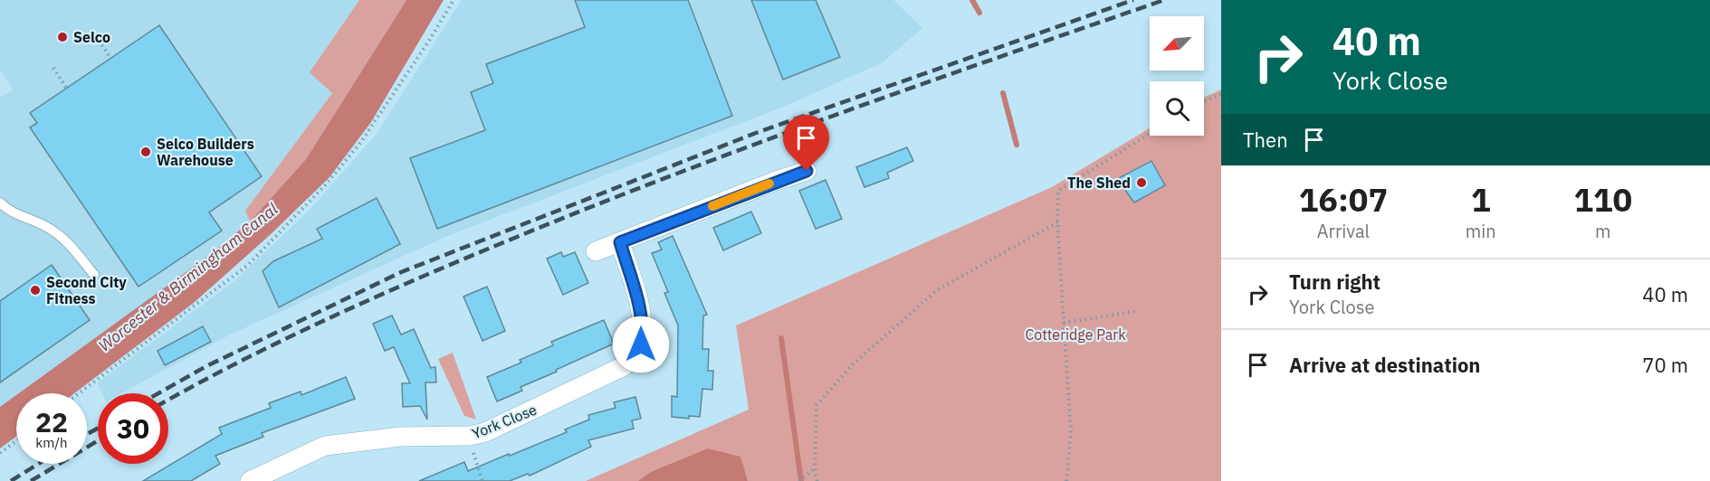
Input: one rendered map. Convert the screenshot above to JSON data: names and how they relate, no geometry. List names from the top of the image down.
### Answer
{
  "streets": {
    "street": ["York Close"]
  },
  "water": ["Worcester & Birmingham Canal"],
  "parks": ["Cotteridge Park"],
  "places": [
    "Selco",
    "Selco Builders Warehouse",
    "The Shed",
    "Second City Fitness"
  ],
  "north": "bottom left",
  "page": {
    "turn": ["40 m", "York Close"],
    "then": "Then",
    "eta": [
      "16:07",
      "Arrival",
      "1",
      "min",
      "110",
      "m"
    ],
    "list": [
      {
        "name": "Turn right",
        "note": "York Close",
        "value": "40 m"
      },
      {
        "name": "Arrive at destination",
        "value": "70 m"
      }
    ],
    "speed": "22 km/h",
    "limit": "30"
  }
}
